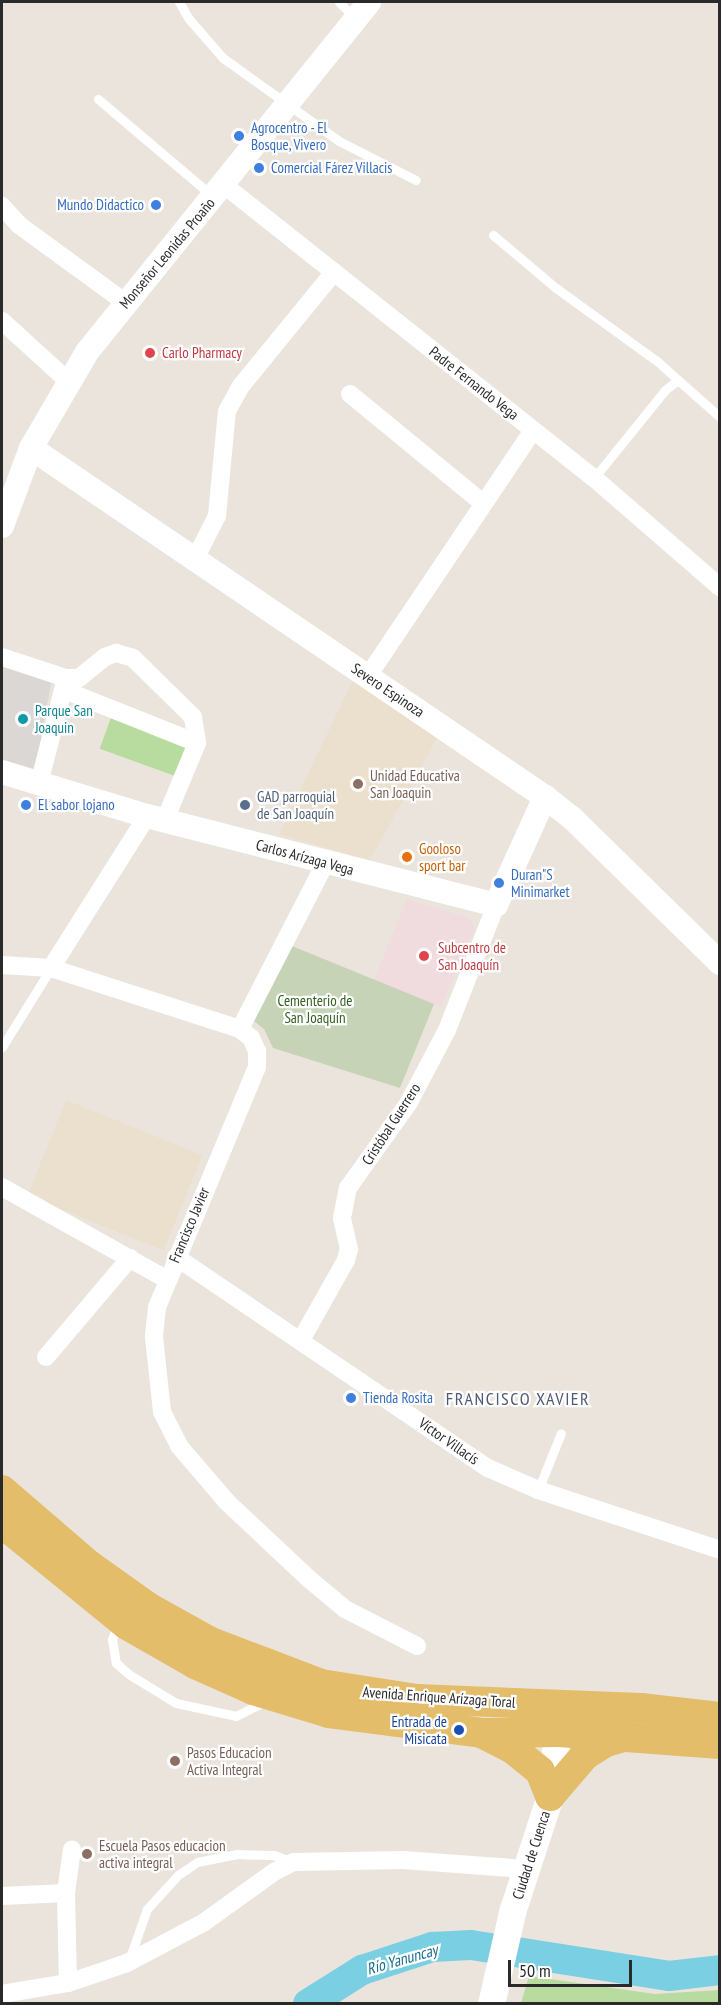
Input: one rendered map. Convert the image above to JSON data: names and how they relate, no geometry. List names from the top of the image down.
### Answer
{
  "streets": {
    "main road": ["Avenida Enrique Arízaga Toral", "Ciudad de Cuenca"],
    "street": [
      "Monseñor Leonidas Proaño",
      "Padre Fernando Vega",
      "Severo Espinoza",
      "Carlos Arízaga Vega",
      "Cristóbal Guerrero",
      "Francisco Javier",
      "Víctor Villacís"
    ]
  },
  "crossings": [
    ["Monseñor Leonidas Proaño", "Padre Fernando Vega"],
    ["Monseñor Leonidas Proaño", "Severo Espinoza"],
    ["Carlos Arízaga Vega", "Cristóbal Guerrero"],
    ["Cristóbal Guerrero", "Víctor Villacís"],
    ["Francisco Javier", "Víctor Villacís"],
    ["Avenida Enrique Arízaga Toral", "Ciudad de Cuenca"]
  ],
  "districts": ["FRANCISCO XAVIER"],
  "water": ["Río Yanuncay"],
  "parks": ["Cementerio de San Joaquín"],
  "places": [
    "Agrocentro - El Bosque, Vivero",
    "Comercial Fárez Villacis",
    "Mundo Didactico",
    "Carlo Pharmacy",
    "Parque San Joaquin",
    "Unidad Educativa San Joaquin",
    "El sabor lojano",
    "GAD parroquial de San Joaquín",
    "Gooloso sport bar",
    "Duran\"S Minimarket",
    "Subcentro de San Joaquín",
    "Tienda Rosita",
    "Entrada de Misicata",
    "Pasos Educacion Activa Integral",
    "Escuela Pasos educacion activa integral"
  ],
  "scale_bar": "50 m"
}
